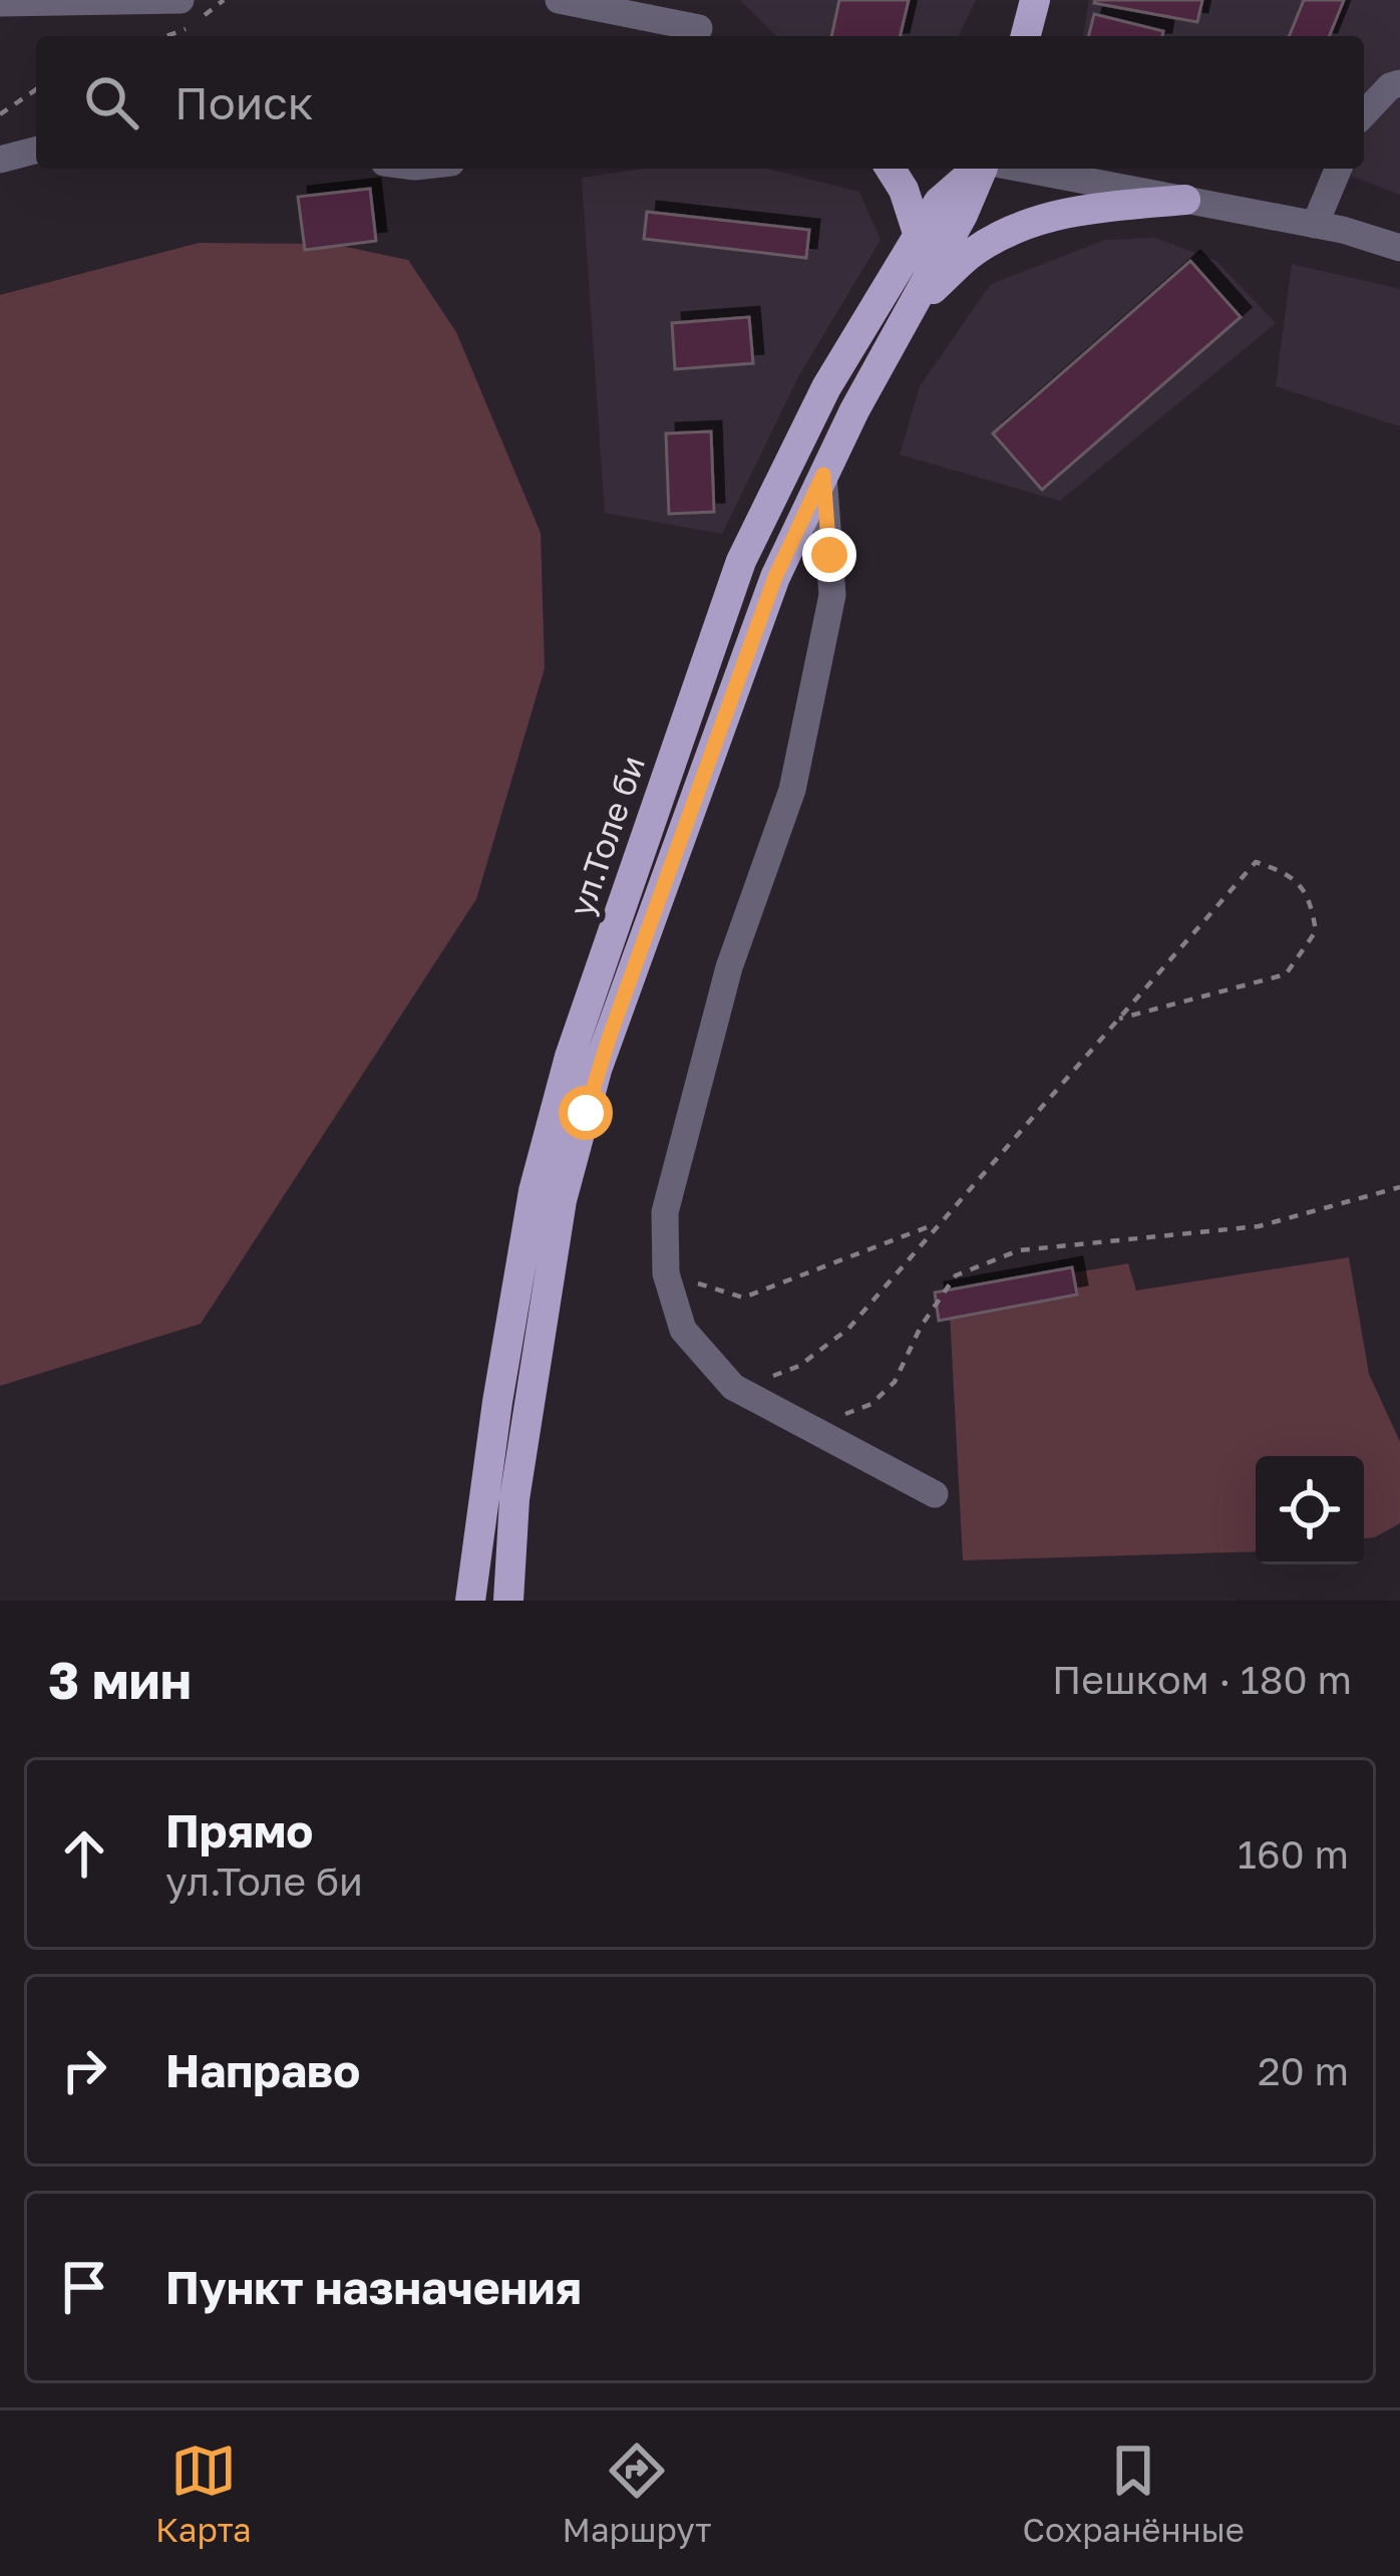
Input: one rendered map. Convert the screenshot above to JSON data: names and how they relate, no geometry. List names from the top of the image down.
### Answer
{
  "streets": {
    "main road": ["ул.Толе би"]
  },
  "page": {
    "search": "Поиск",
    "heading": ["3 мин", "Пешком · 180 m"],
    "list": [
      ["Прямо", "ул.Толе би", "160 m"],
      ["Направо", "20 m"],
      "Пункт назначения"
    ],
    "nav": ["Карта", "Маршрут", "Сохранённые"]
  }
}
